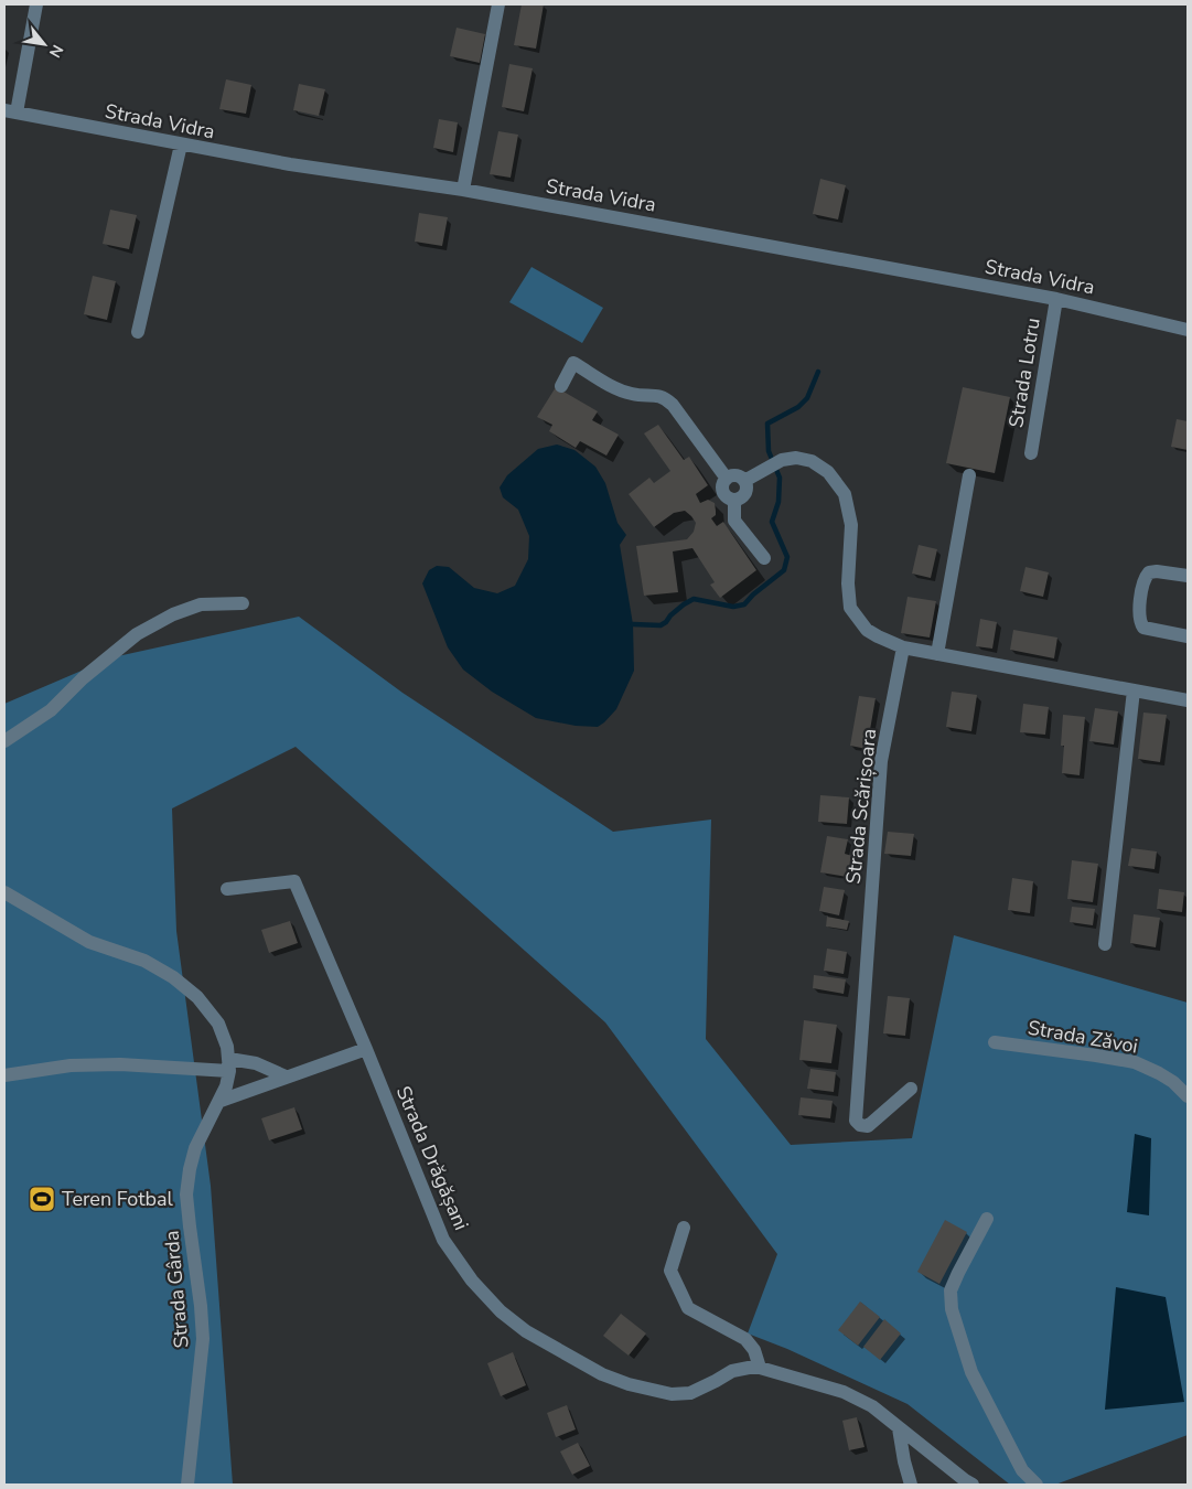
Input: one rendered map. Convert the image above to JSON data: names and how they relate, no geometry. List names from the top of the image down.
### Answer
{
  "streets": {
    "street": [
      "Strada Vidra",
      "Strada Lotru",
      "Strada Scărișoara",
      "Strada Zăvoi",
      "Strada Drăgășani",
      "Strada Gârda"
    ]
  },
  "crossings": [
    ["Strada Vidra", "Strada Lotru"]
  ],
  "places": {
    "sports": ["Teren Fotbal"]
  },
  "north": "bottom right"
}
